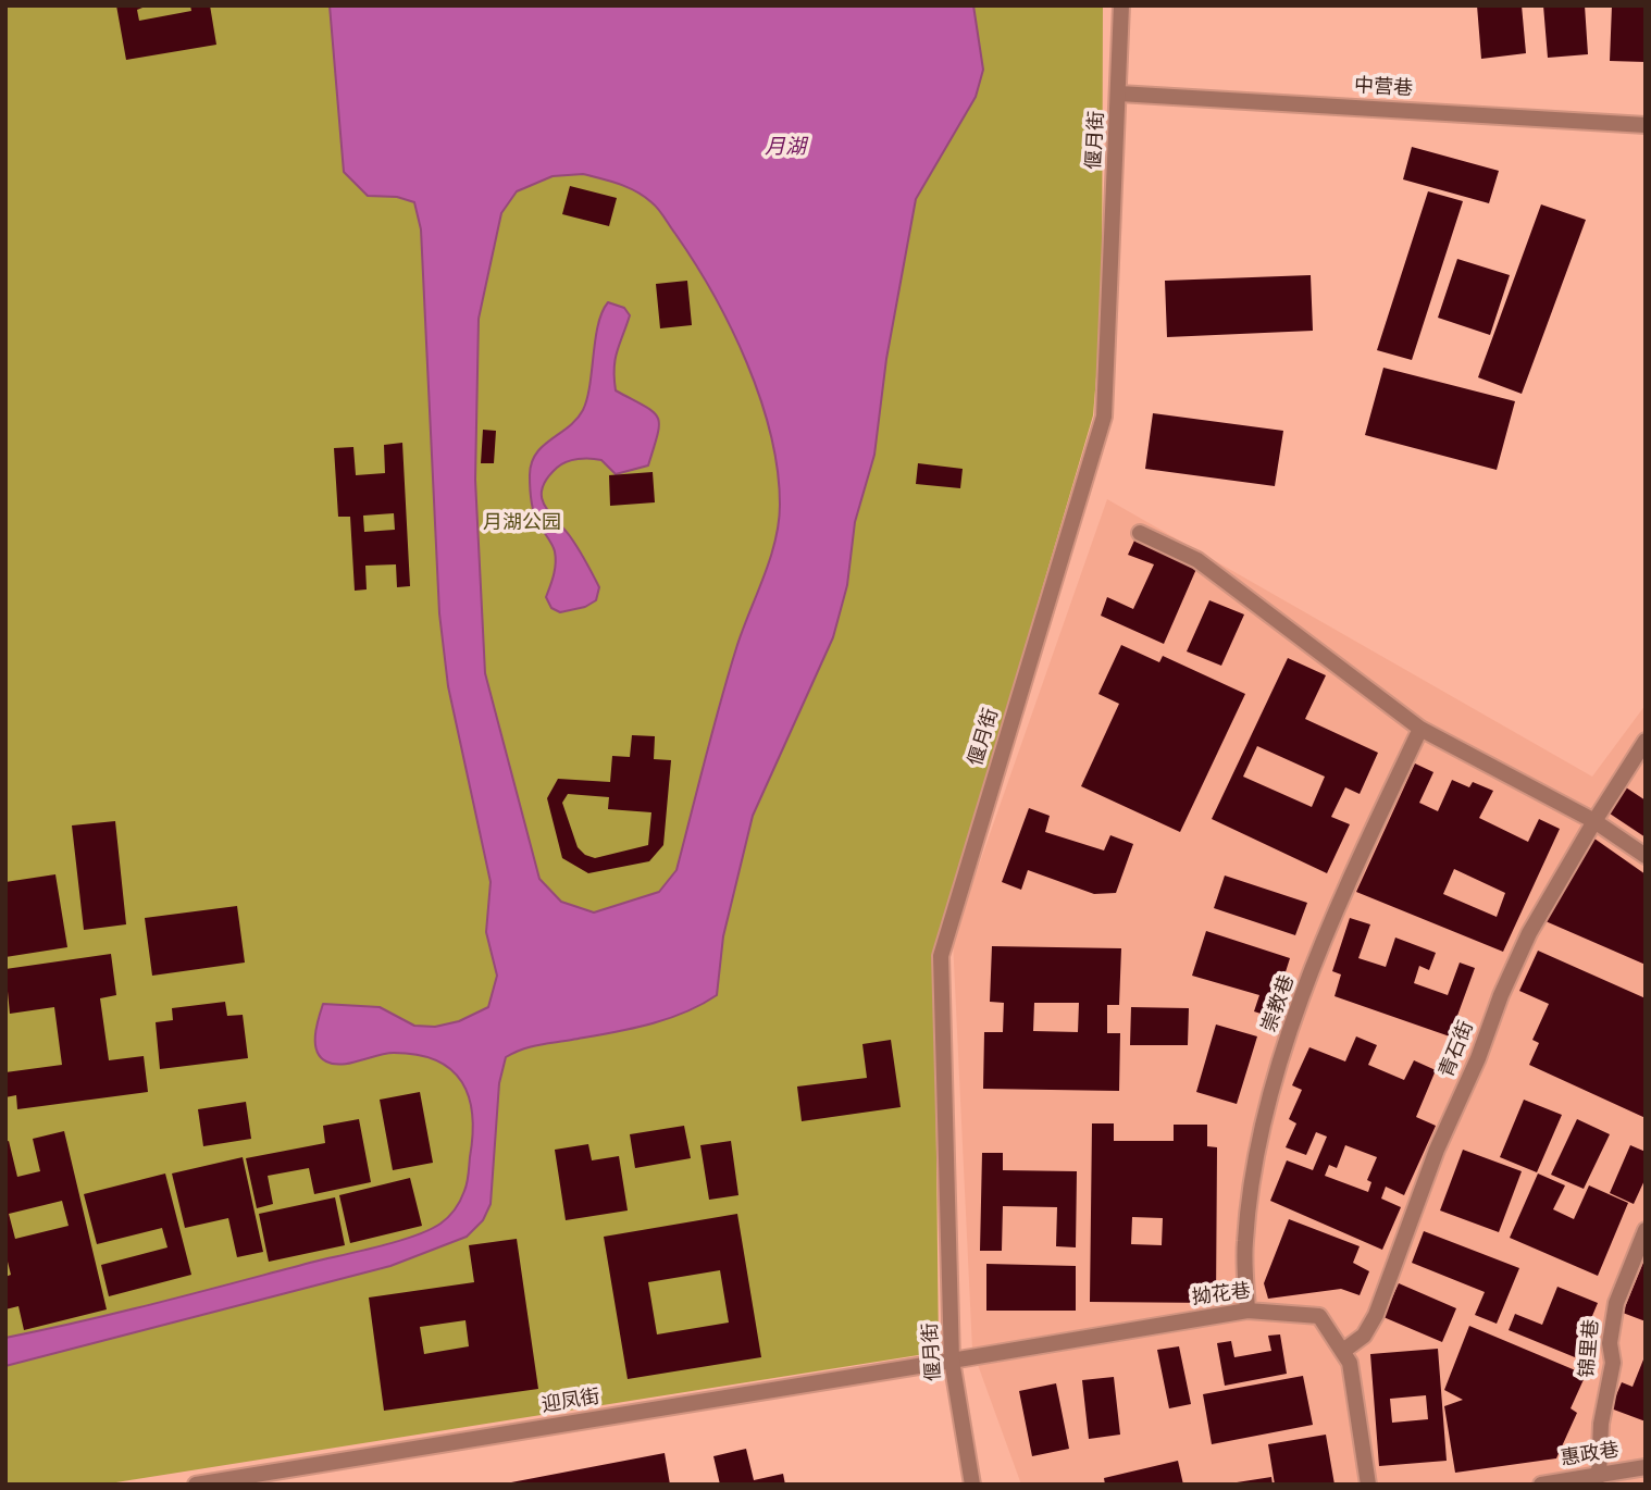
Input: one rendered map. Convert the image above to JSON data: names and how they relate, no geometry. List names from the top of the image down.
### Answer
{
  "streets": {
    "street": [
      "中营巷",
      "偃月街",
      "崇教巷",
      "青石街",
      "拗花巷",
      "锦里巷",
      "迎凤街",
      "惠政巷"
    ]
  },
  "crossings": [
    ["中营巷", "偃月街"],
    ["偃月街", "拗花巷"],
    ["偃月街", "迎凤街"],
    ["崇教巷", "拗花巷"],
    ["青石街", "拗花巷"],
    ["拗花巷", "迎凤街"],
    ["锦里巷", "惠政巷"]
  ],
  "water": ["月湖"],
  "parks": ["月湖公园"]
}
